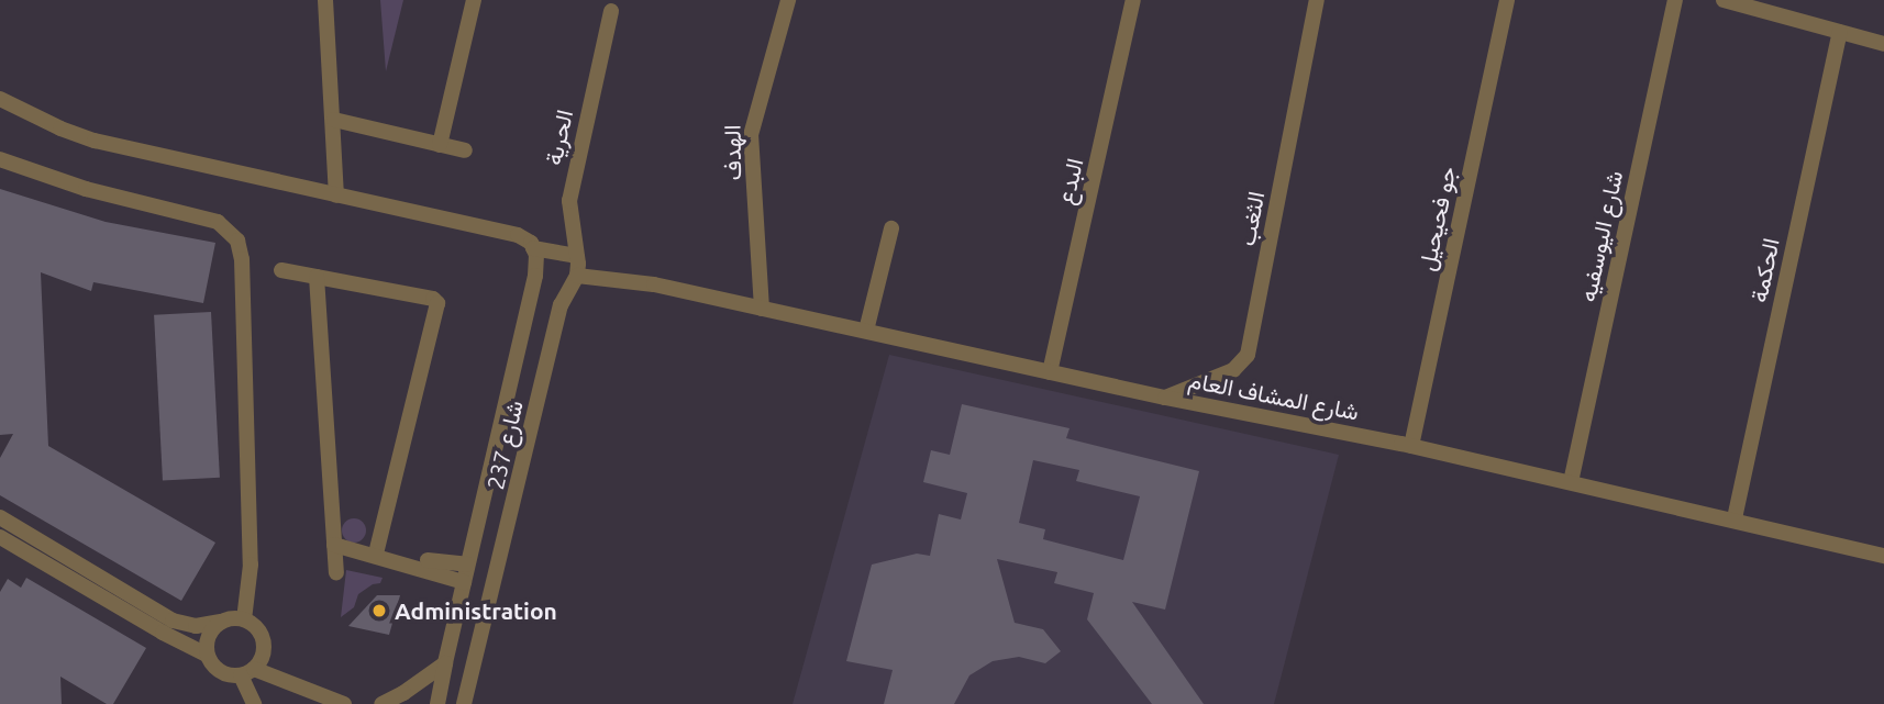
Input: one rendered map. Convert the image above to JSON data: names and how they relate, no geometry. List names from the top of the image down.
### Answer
{
  "streets": {
    "street": [
      "الحرية",
      "الهدف",
      "البدع",
      "الثغب",
      "جو فحيحيل",
      "شارع اليوسفيه",
      "الحكمة",
      "شارع المشاف العام",
      "شارع 237"
    ]
  },
  "crossings": [
    ["الحرية", "شارع المشاف العام"],
    ["الحرية", "شارع 237"],
    ["الهدف", "شارع المشاف العام"],
    ["البدع", "شارع المشاف العام"],
    ["الثغب", "شارع المشاف العام"],
    ["جو فحيحيل", "شارع المشاف العام"],
    ["شارع اليوسفيه", "شارع المشاف العام"],
    ["الحكمة", "شارع المشاف العام"],
    ["شارع المشاف العام", "شارع 237"]
  ],
  "places": ["Administration"]
}
